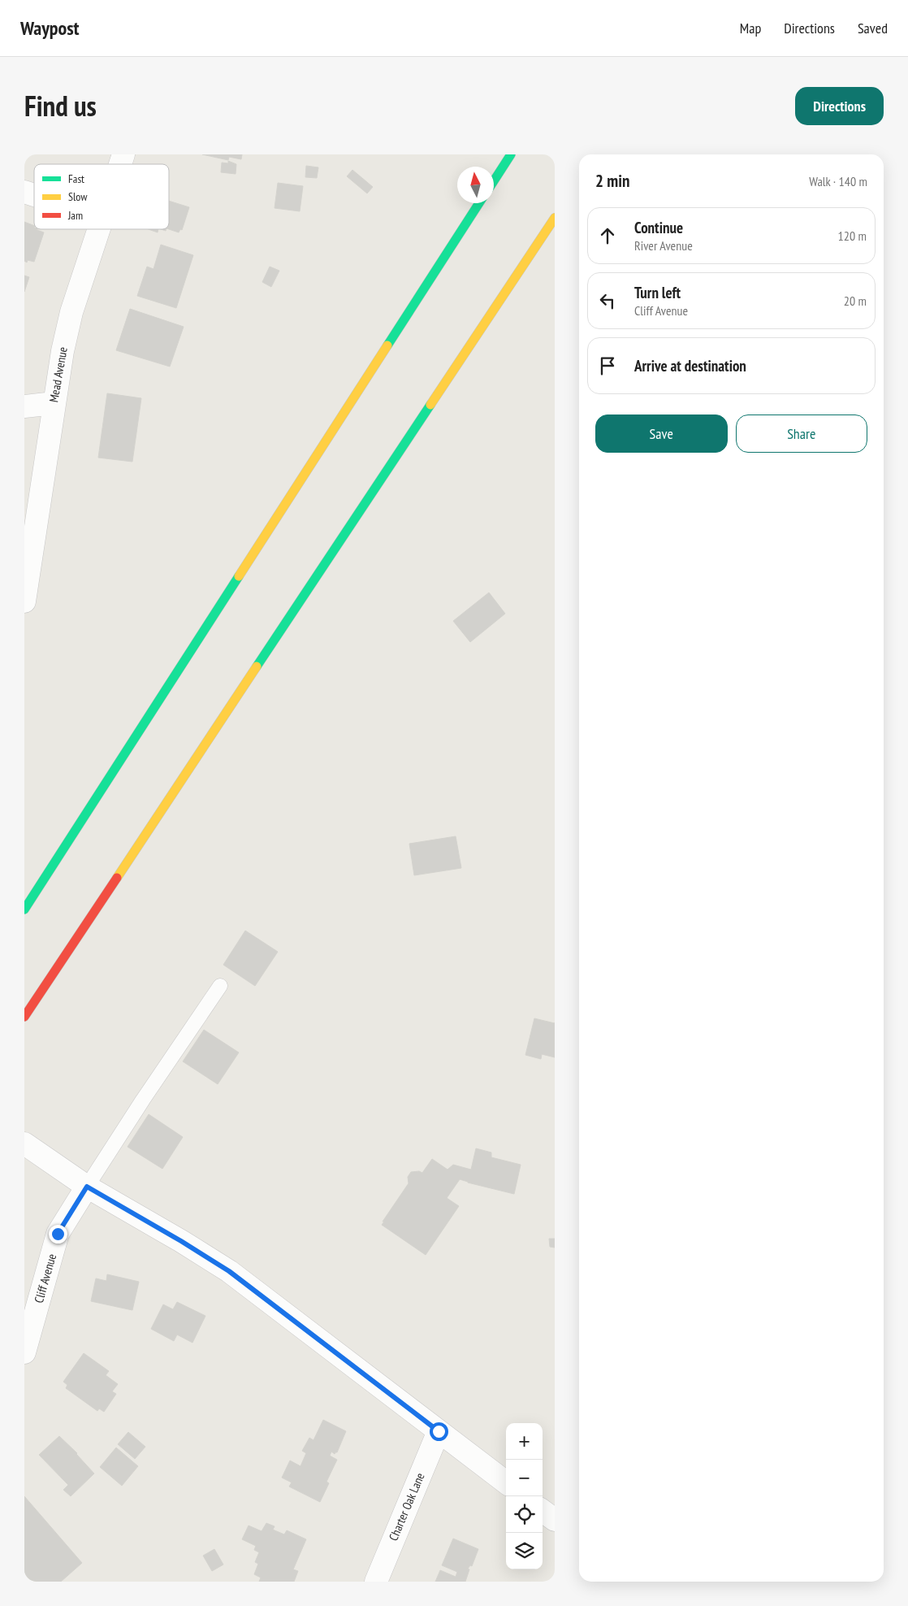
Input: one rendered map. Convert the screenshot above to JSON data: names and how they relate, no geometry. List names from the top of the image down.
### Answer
{
  "streets": {
    "street": ["Mead Avenue", "Cliff Avenue", "Charter Oak Lane"]
  },
  "legend": ["Fast", "Slow", "Jam"],
  "north": "top",
  "page": {
    "header": "Waypost",
    "nav": ["Map", "Directions", "Saved"],
    "title": "Find us",
    "buttons": [
      "Directions",
      ["Save", "Share"]
    ],
    "heading": ["2 min", "Walk · 140 m"],
    "list": [
      ["Continue", "River Avenue", "120 m"],
      ["Turn left", "Cliff Avenue", "20 m"],
      "Arrive at destination"
    ],
    "map_buttons": ["+", "−"]
  }
}
